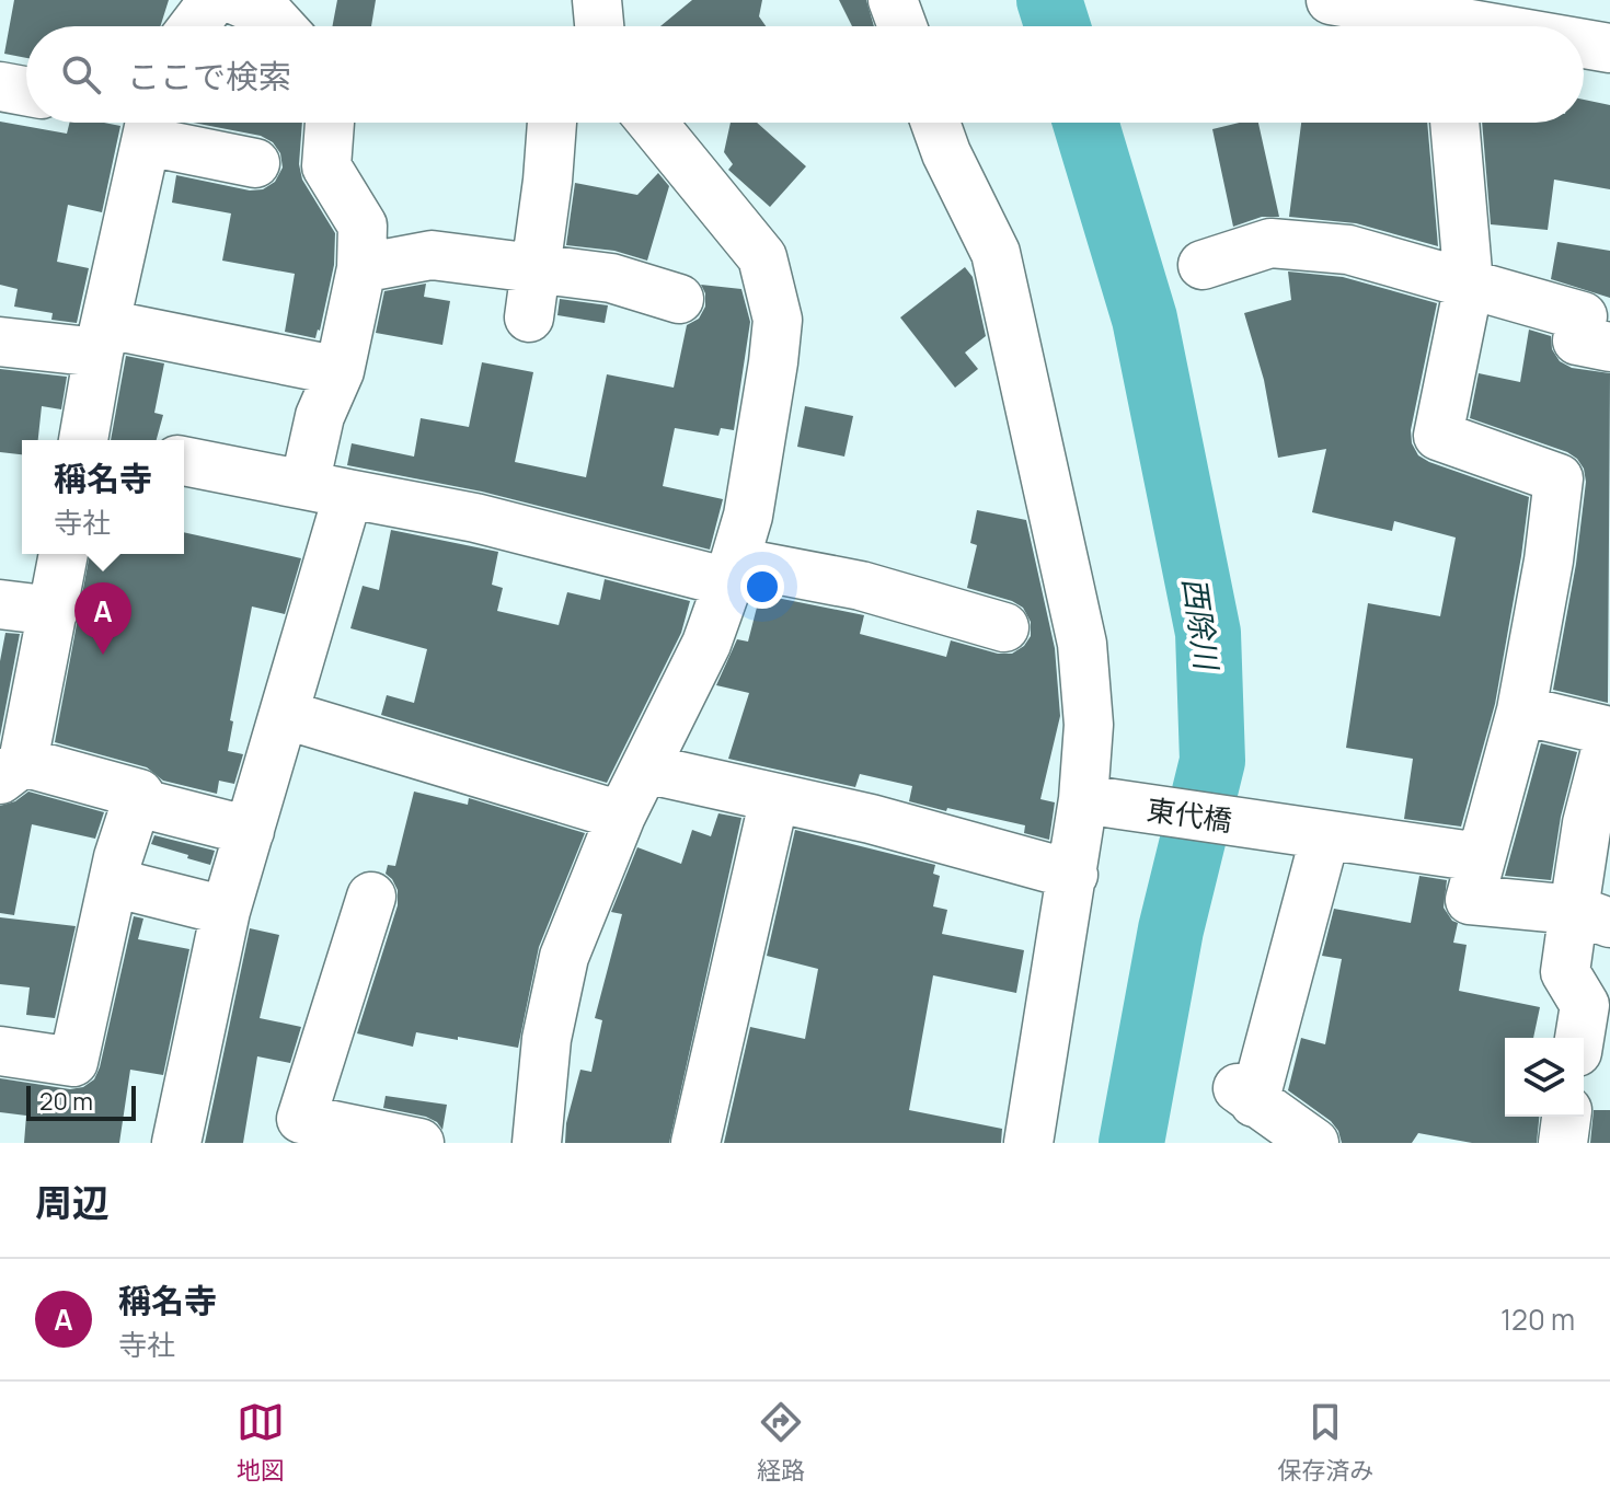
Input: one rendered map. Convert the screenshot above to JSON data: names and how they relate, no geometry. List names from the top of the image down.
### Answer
{
  "streets": {
    "street": ["東代橋"]
  },
  "water": ["西除川"],
  "scale_bar": "20 m",
  "page": {
    "search": "ここで検索",
    "popup": ["稱名寺", "寺社"],
    "pins": "A",
    "scale": "20 m",
    "heading": "周辺",
    "list": [
      {
        "mark": "A",
        "name": "稱名寺",
        "note": "寺社",
        "value": "120 m"
      }
    ],
    "nav": ["地図", "経路", "保存済み"]
  }
}
